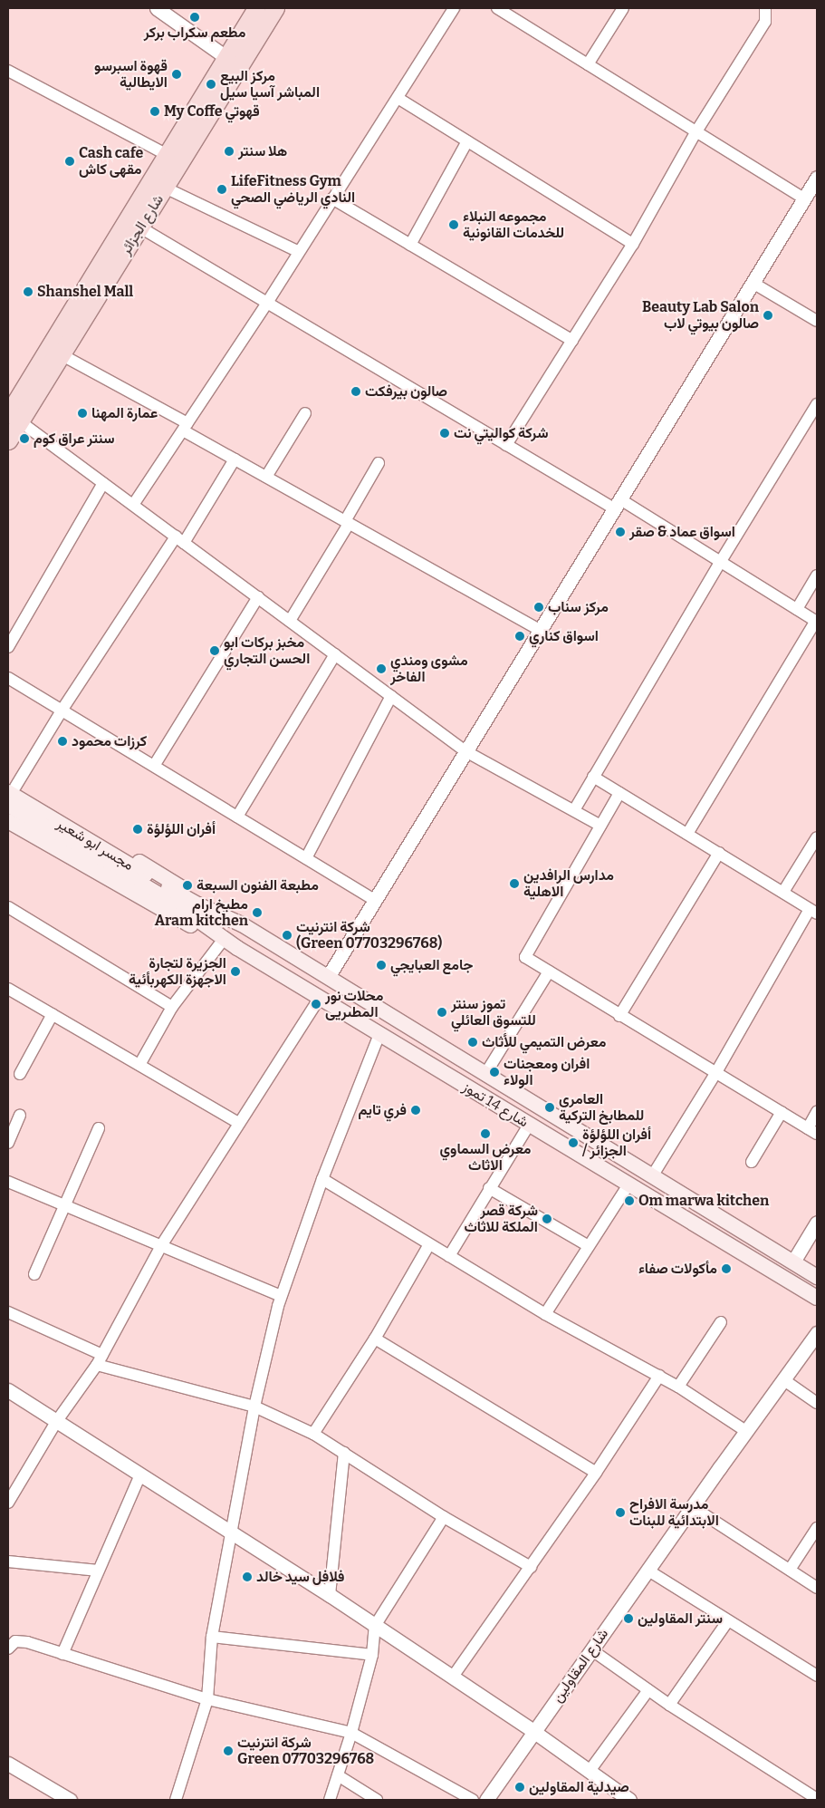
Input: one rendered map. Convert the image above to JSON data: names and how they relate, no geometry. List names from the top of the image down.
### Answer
{
  "streets": {
    "main road": ["شارع الجزائر", "مجسر ابو شعير", "شارع 14 تموز"],
    "street": ["شارع المقاولين"]
  },
  "crossings": [
    ["مجسر ابو شعير", "شارع 14 تموز"]
  ],
  "places": [
    "مطعم سكراب بركر",
    "قهوة اسبرسو الايطالية",
    "مركز البيع المباشر آسيا سيل",
    "My Coffe قهوتي",
    "هلا سنتر",
    "Cash cafe مقهى كاش",
    "LifeFitness Gym النادي الرياضي الصحي",
    "مجموعه النبلاء للخدمات القانونية",
    "Shanshel Mall",
    "Beauty Lab Salon صالون بيوتي لاب",
    "صالون بيرفكت",
    "عمارة المهنا",
    "شركة كواليتي نت",
    "سنتر عراق كوم",
    "اسواق عماد & صقر",
    "مركز سناب",
    "اسواق كناري",
    "مخبز بركات ابو الحسن التجاري",
    "مشوى ومندي الفاخر",
    "كرزات محمود",
    "أفران اللؤلؤة",
    "مدارس الرافدين اﻻهلية",
    "مطبعة الفنون السبعة",
    "مطبخ ارام Aram kitchen",
    "شركة انترنيت (Green 07703296768)",
    "جامع العبايجي",
    "الجزيرة لتجارة الاجهزة الكهربأئية",
    "محلات نور المطىريى",
    "تموز سنتر للتسوق العائلي",
    "معرض التميمي للأثاث",
    "افران ومعجنات الولاء",
    "العامري للمطابخ التركية",
    "فري تايم",
    "معرض السماوي الاثاث",
    "أفران اللؤلؤة / الجزائر",
    "Om marwa kitchen",
    "شركة قصر الملكة للاثاث",
    "مأكولات صفاء",
    "مدرسة اﻻفراح اﻻبتدائية للبنات",
    "فلافل سيد خالد",
    "سنتر المقاولين",
    "شركة انترنيت Green 07703296768",
    "صيدلية المقاولين"
  ]
}
